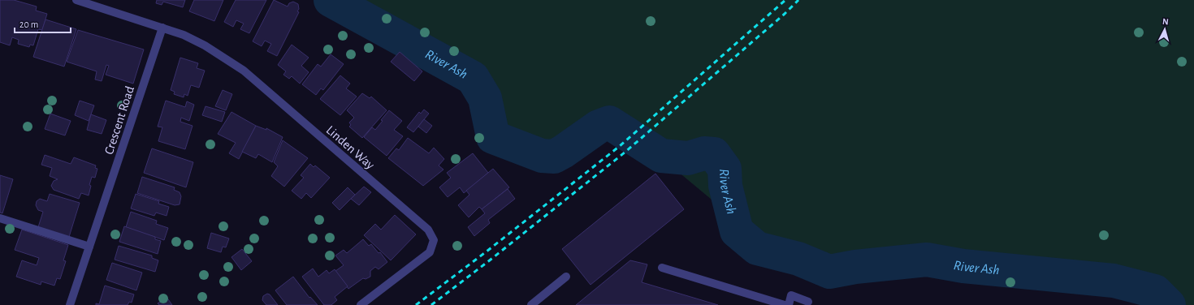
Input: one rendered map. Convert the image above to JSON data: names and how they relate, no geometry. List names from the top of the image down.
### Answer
{
  "streets": {
    "street": ["Crescent Road", "Linden Way"]
  },
  "crossings": [
    ["Crescent Road", "Linden Way"]
  ],
  "water": ["River Ash"],
  "scale_bar": "20 m",
  "north": "top"
}
